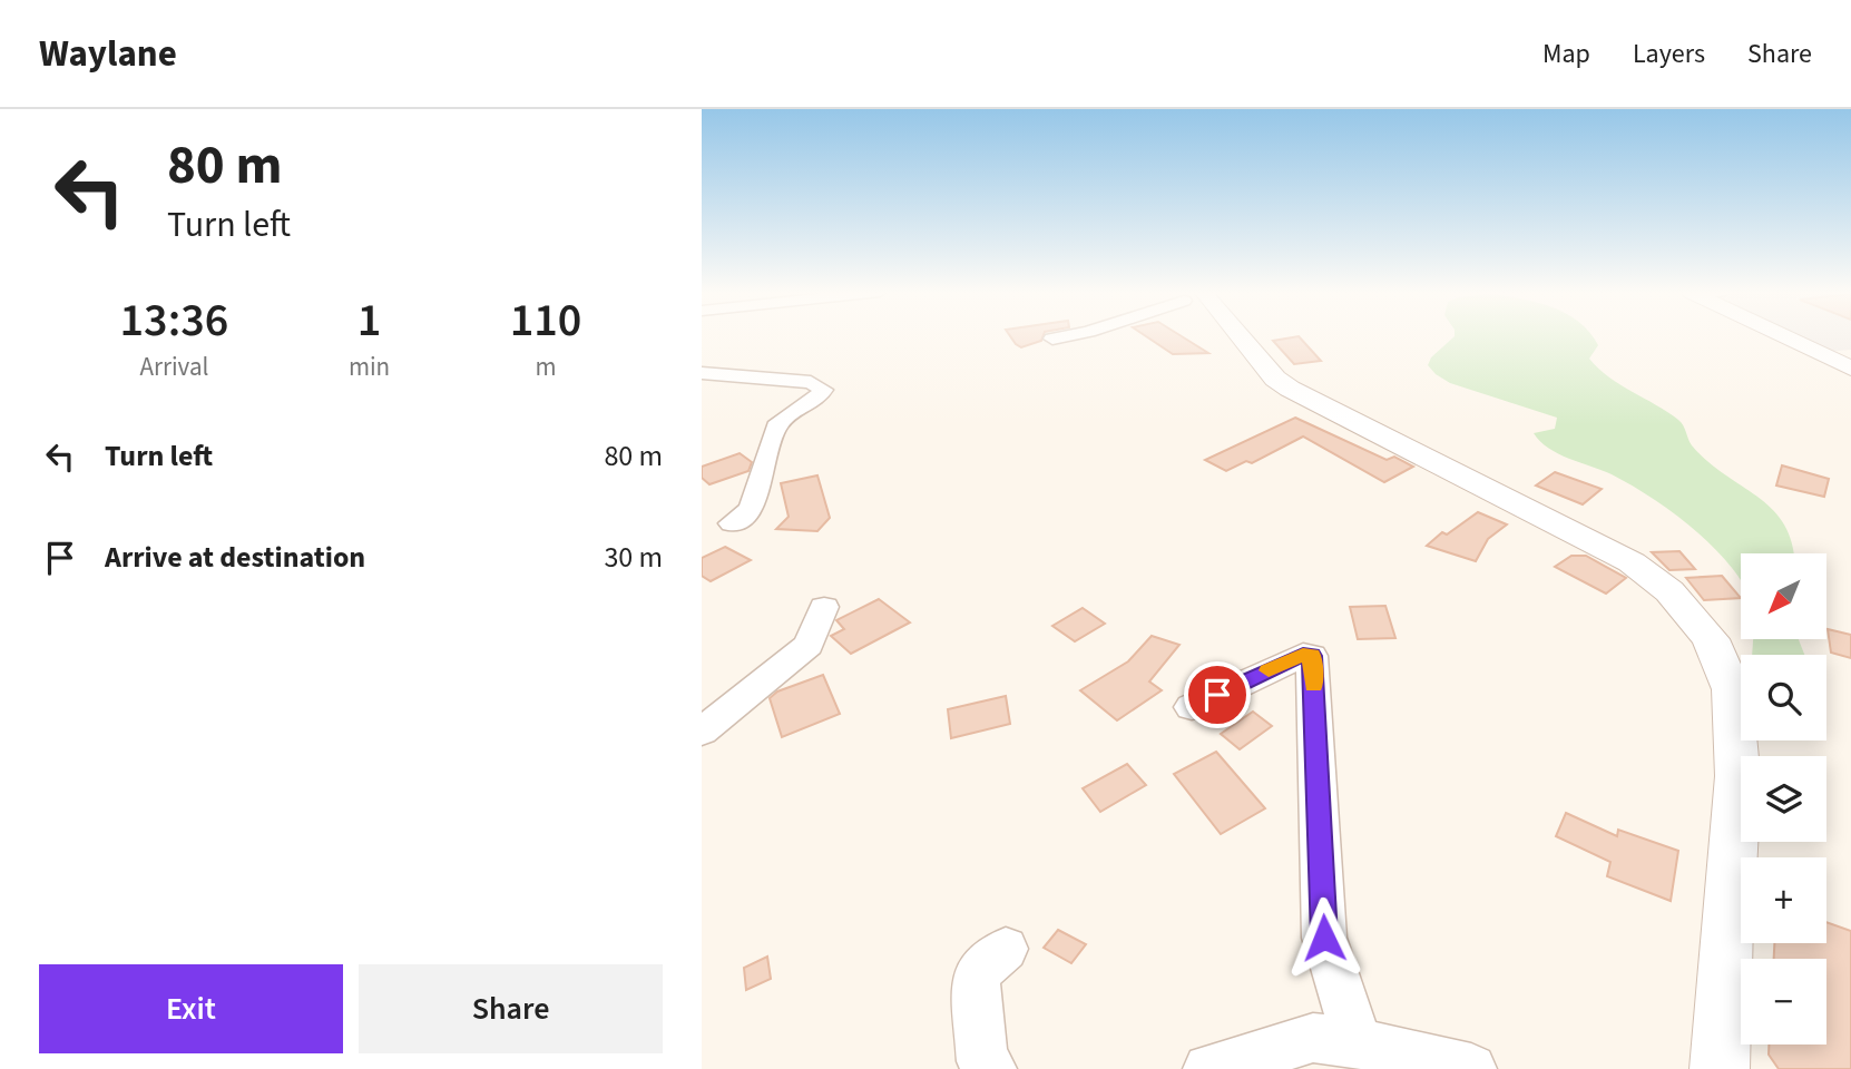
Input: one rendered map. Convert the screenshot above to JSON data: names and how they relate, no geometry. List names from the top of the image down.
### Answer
{
  "north": "bottom left",
  "page": {
    "header": "Waylane",
    "nav": ["Map", "Layers", "Share"],
    "turn": ["80 m", "Turn left"],
    "eta": [
      "13:36",
      "Arrival",
      "1",
      "min",
      "110",
      "m"
    ],
    "list": [
      {
        "name": "Turn left",
        "value": "80 m"
      },
      {
        "name": "Arrive at destination",
        "value": "30 m"
      }
    ],
    "map_buttons": ["+", "−"],
    "buttons": ["Exit", "Share"]
  }
}
